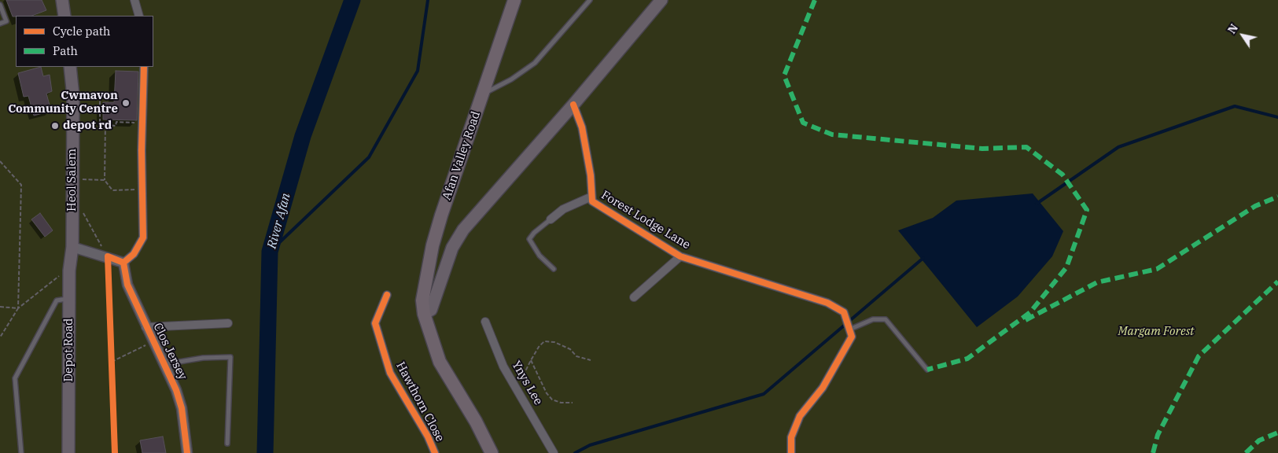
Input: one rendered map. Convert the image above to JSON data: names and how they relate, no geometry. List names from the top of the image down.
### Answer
{
  "streets": {
    "main road": ["Afan Valley Road", "Heol Salem", "Depot Road"],
    "street": [
      "Forest Lodge Lane",
      "Clos Jersey",
      "Ynys Lee",
      "Hawthorn Close"
    ]
  },
  "crossings": [
    ["Heol Salem", "Depot Road"]
  ],
  "water": ["River Afan"],
  "parks": ["Margam Forest"],
  "places": ["Cwmavon Community Centre", "depot rd"],
  "legend": ["Cycle path", "Path"],
  "north": "top left"
}
